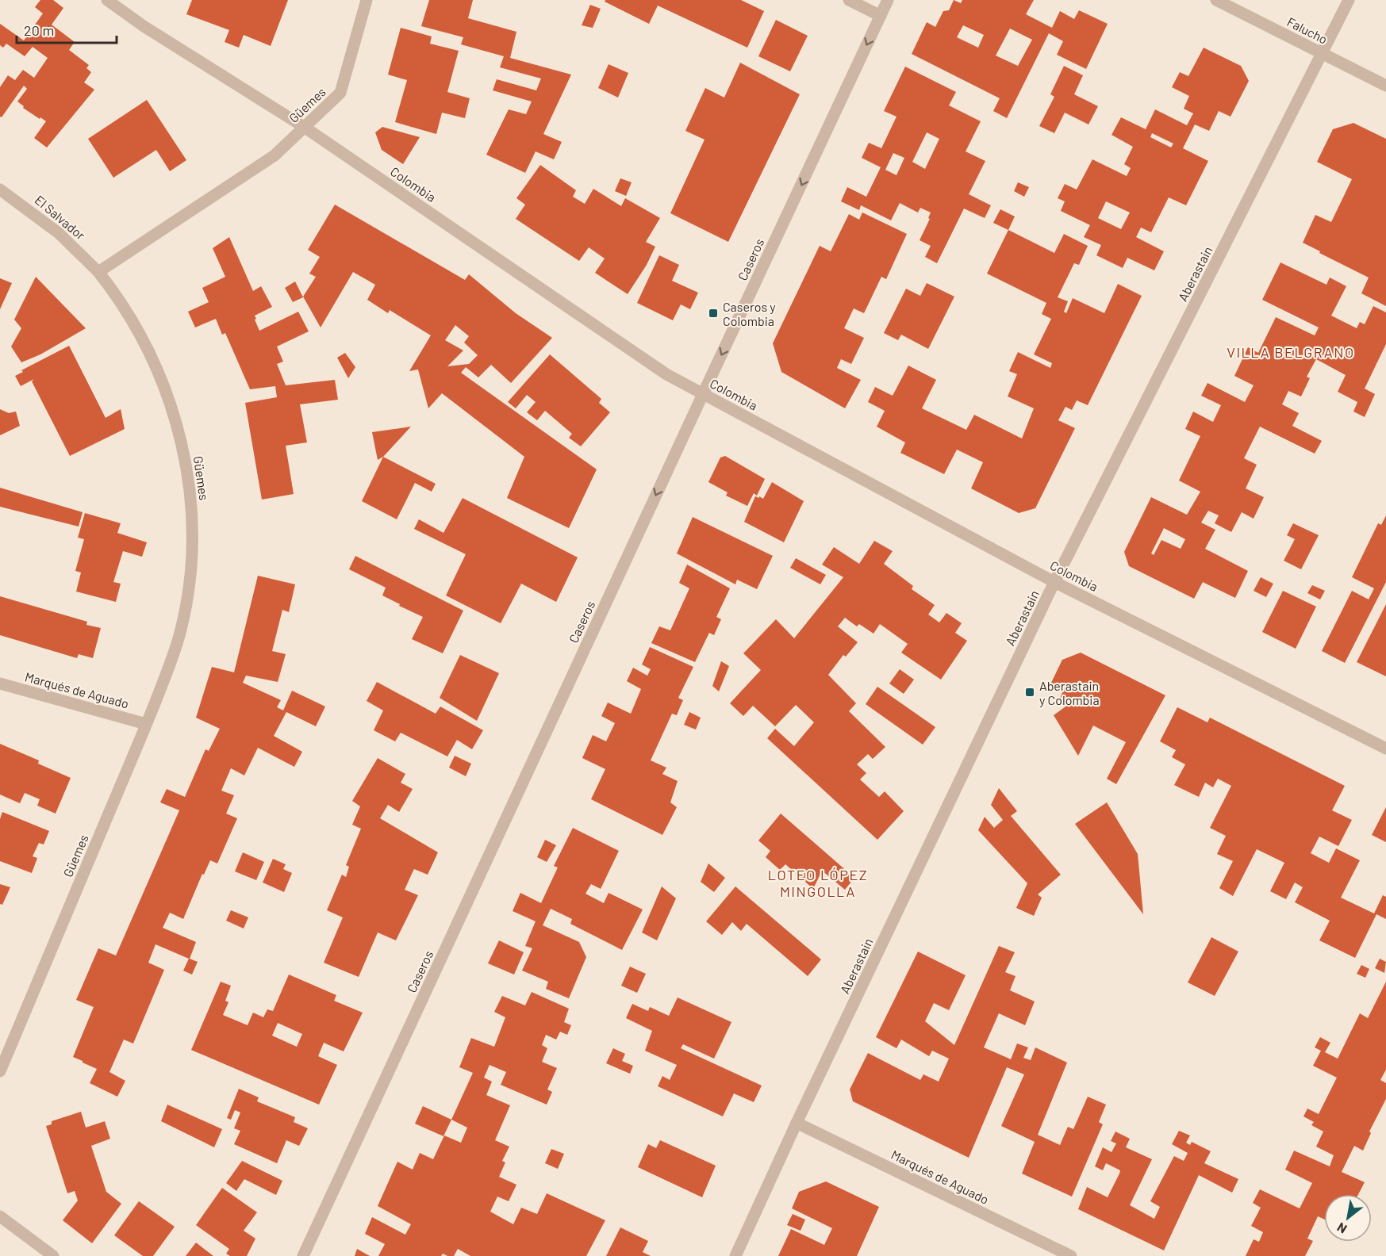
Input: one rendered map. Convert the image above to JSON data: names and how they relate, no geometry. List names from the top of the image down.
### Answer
{
  "streets": {
    "street": [
      "Falucho",
      "Güemes",
      "Colombia",
      "El Salvador",
      "Caseros",
      "Aberastain",
      "Marqués de Aguado"
    ]
  },
  "crossings": [
    ["Falucho", "Aberastain"],
    ["Güemes", "Colombia"],
    ["Güemes", "El Salvador"],
    ["Güemes", "Marqués de Aguado"],
    ["Colombia", "Caseros"],
    ["Colombia", "Aberastain"],
    ["Aberastain", "Marqués de Aguado"]
  ],
  "one_way": ["Caseros"],
  "districts": ["VILLA BELGRANO", "LOTEO LÓPEZ MINGOLLA"],
  "places": {
    "transit": ["Caseros y Colombia", "Aberastain y Colombia"]
  },
  "scale_bar": "20 m",
  "north": "bottom left"
}
